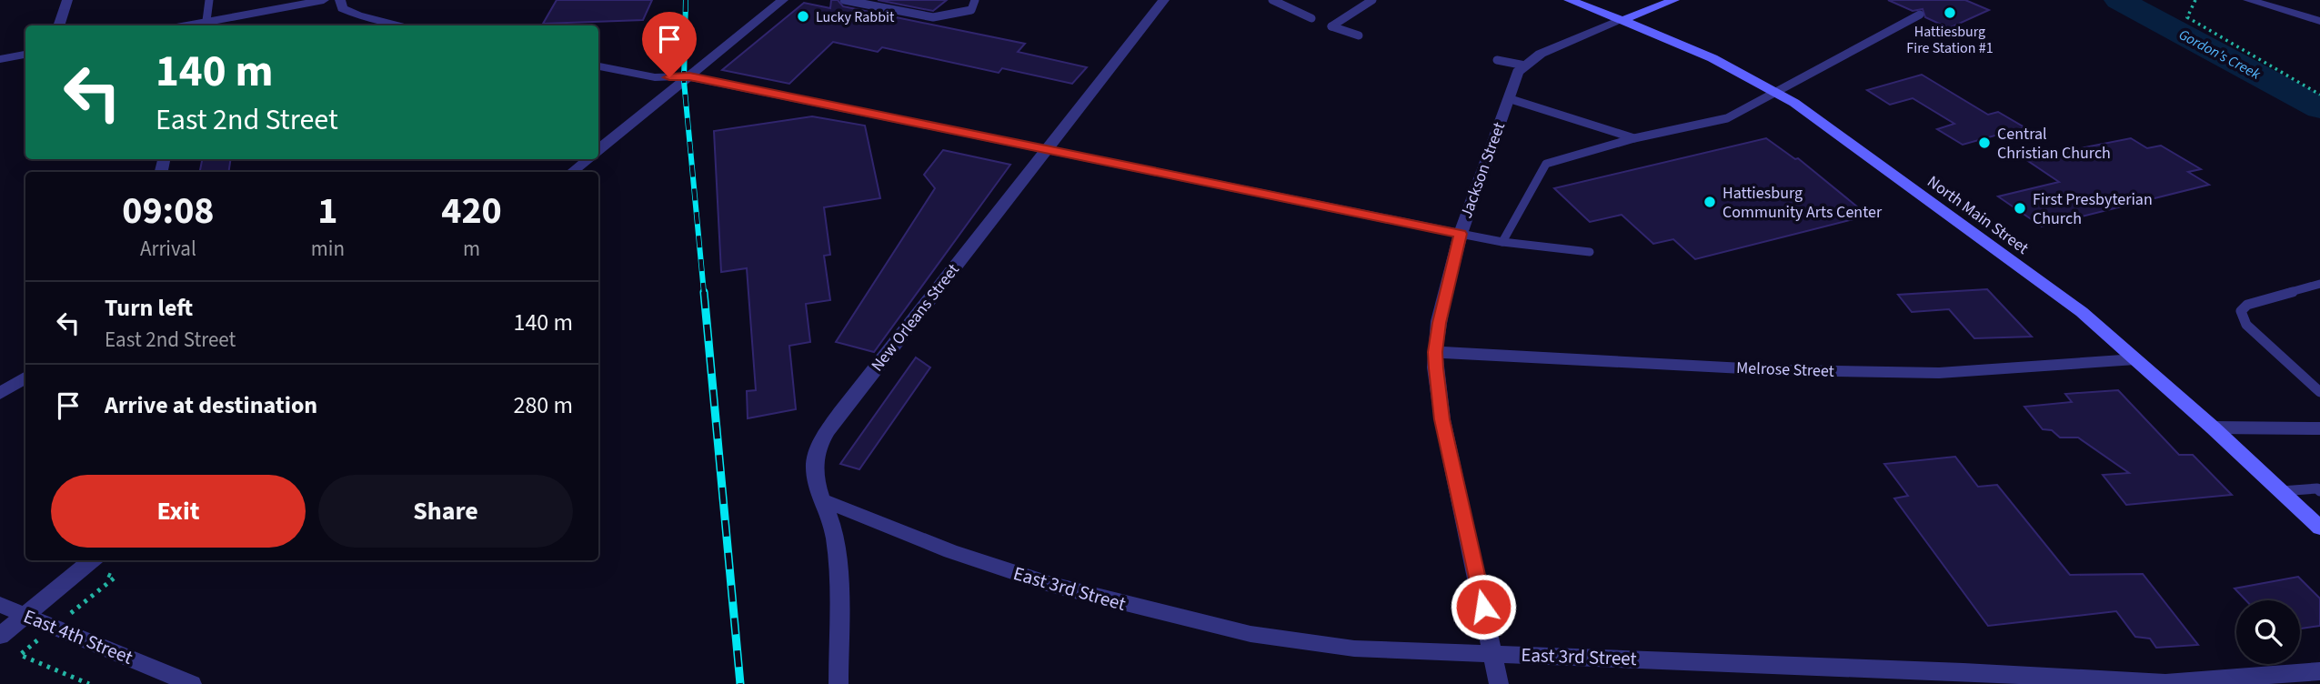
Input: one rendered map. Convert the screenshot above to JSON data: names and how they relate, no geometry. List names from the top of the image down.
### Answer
{
  "streets": {
    "main road": ["North Main Street"],
    "street": [
      "Jackson Street",
      "New Orleans Street",
      "Melrose Street",
      "East 3rd Street",
      "East 4th Street"
    ]
  },
  "crossings": [
    ["Jackson Street", "North Main Street"],
    ["Jackson Street", "Melrose Street"],
    ["Jackson Street", "East 3rd Street"],
    ["North Main Street", "Melrose Street"],
    ["New Orleans Street", "East 3rd Street"]
  ],
  "water": ["Gordon's Creek"],
  "places": [
    "Hattiesburg Fire Station #1",
    "Lucky Rabbit",
    "Central Christian Church",
    "Hattiesburg Community Arts Center",
    "First Presbyterian Church"
  ],
  "page": {
    "turn": ["140 m", "East 2nd Street"],
    "eta": [
      "09:08",
      "Arrival",
      "1",
      "min",
      "420",
      "m"
    ],
    "list": [
      {
        "name": "Turn left",
        "note": "East 2nd Street",
        "value": "140 m"
      },
      {
        "name": "Arrive at destination",
        "value": "280 m"
      }
    ],
    "buttons": ["Exit", "Share"]
  }
}
